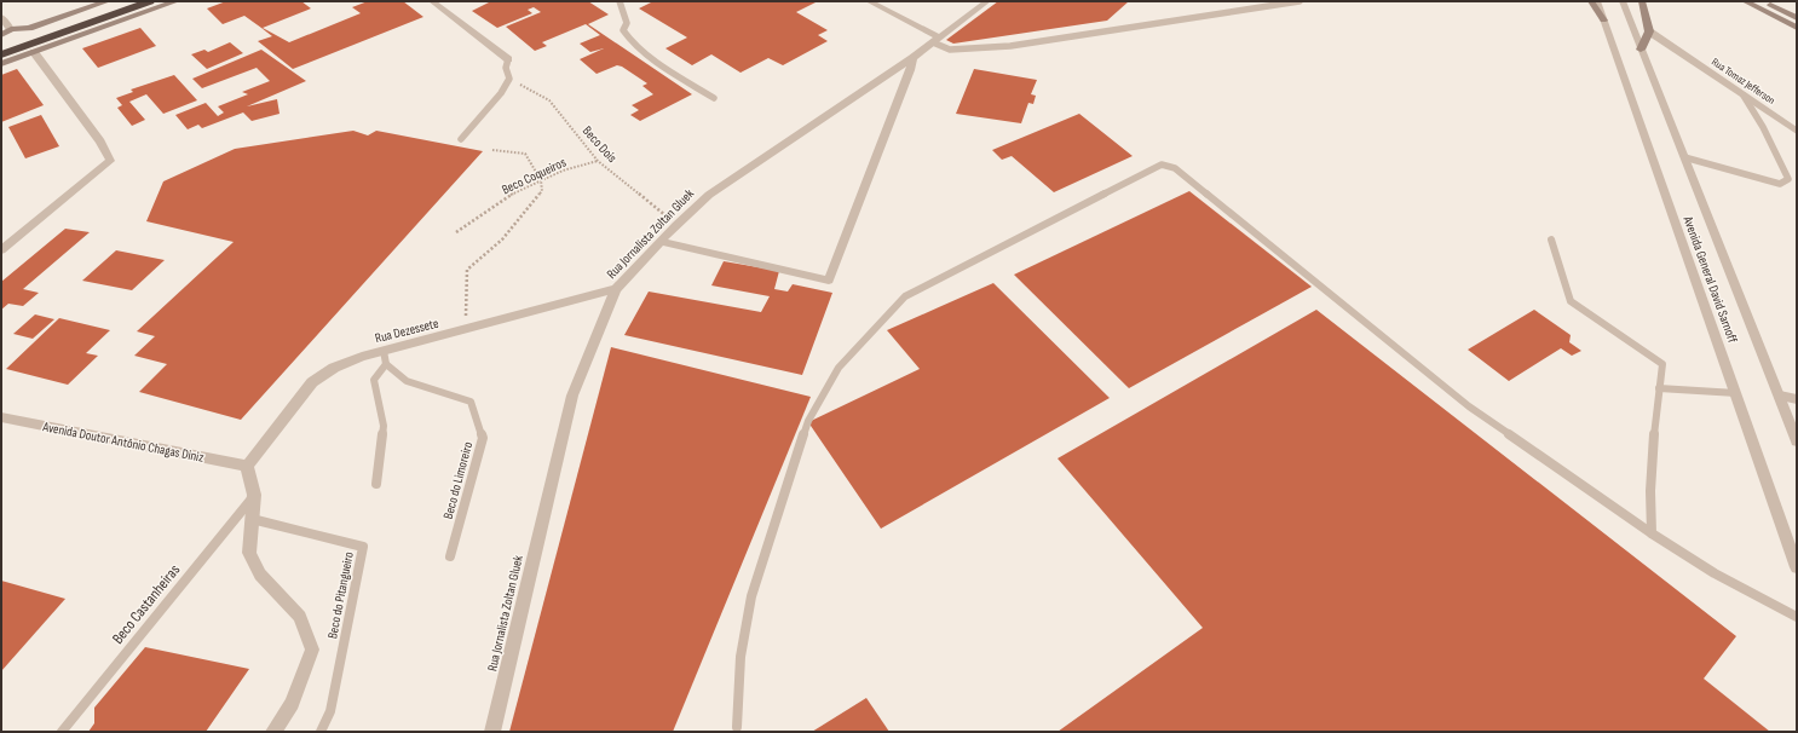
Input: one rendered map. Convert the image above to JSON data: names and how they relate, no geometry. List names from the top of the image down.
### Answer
{
  "streets": {
    "street": [
      "Rua Tomaz Jefferson",
      "Rua Jornalista Zoltan Gluek",
      "Avenida General David Sarnoff",
      "Rua Dezessete",
      "Avenida Doutor Antônio Chagas Diniz"
    ],
    "lane": ["Beco do Limoreiro", "Beco do Pitangueiro", "Beco Castanheiras"],
    "path": ["Beco Dois", "Beco Coqueiros"]
  },
  "crossings": [
    ["Rua Tomaz Jefferson", "Avenida General David Sarnoff"],
    ["Beco Dois", "Beco Coqueiros"],
    ["Beco Dois", "Rua Jornalista Zoltan Gluek"],
    ["Rua Jornalista Zoltan Gluek", "Rua Dezessete"],
    ["Rua Dezessete", "Avenida Doutor Antônio Chagas Diniz"]
  ]
}
